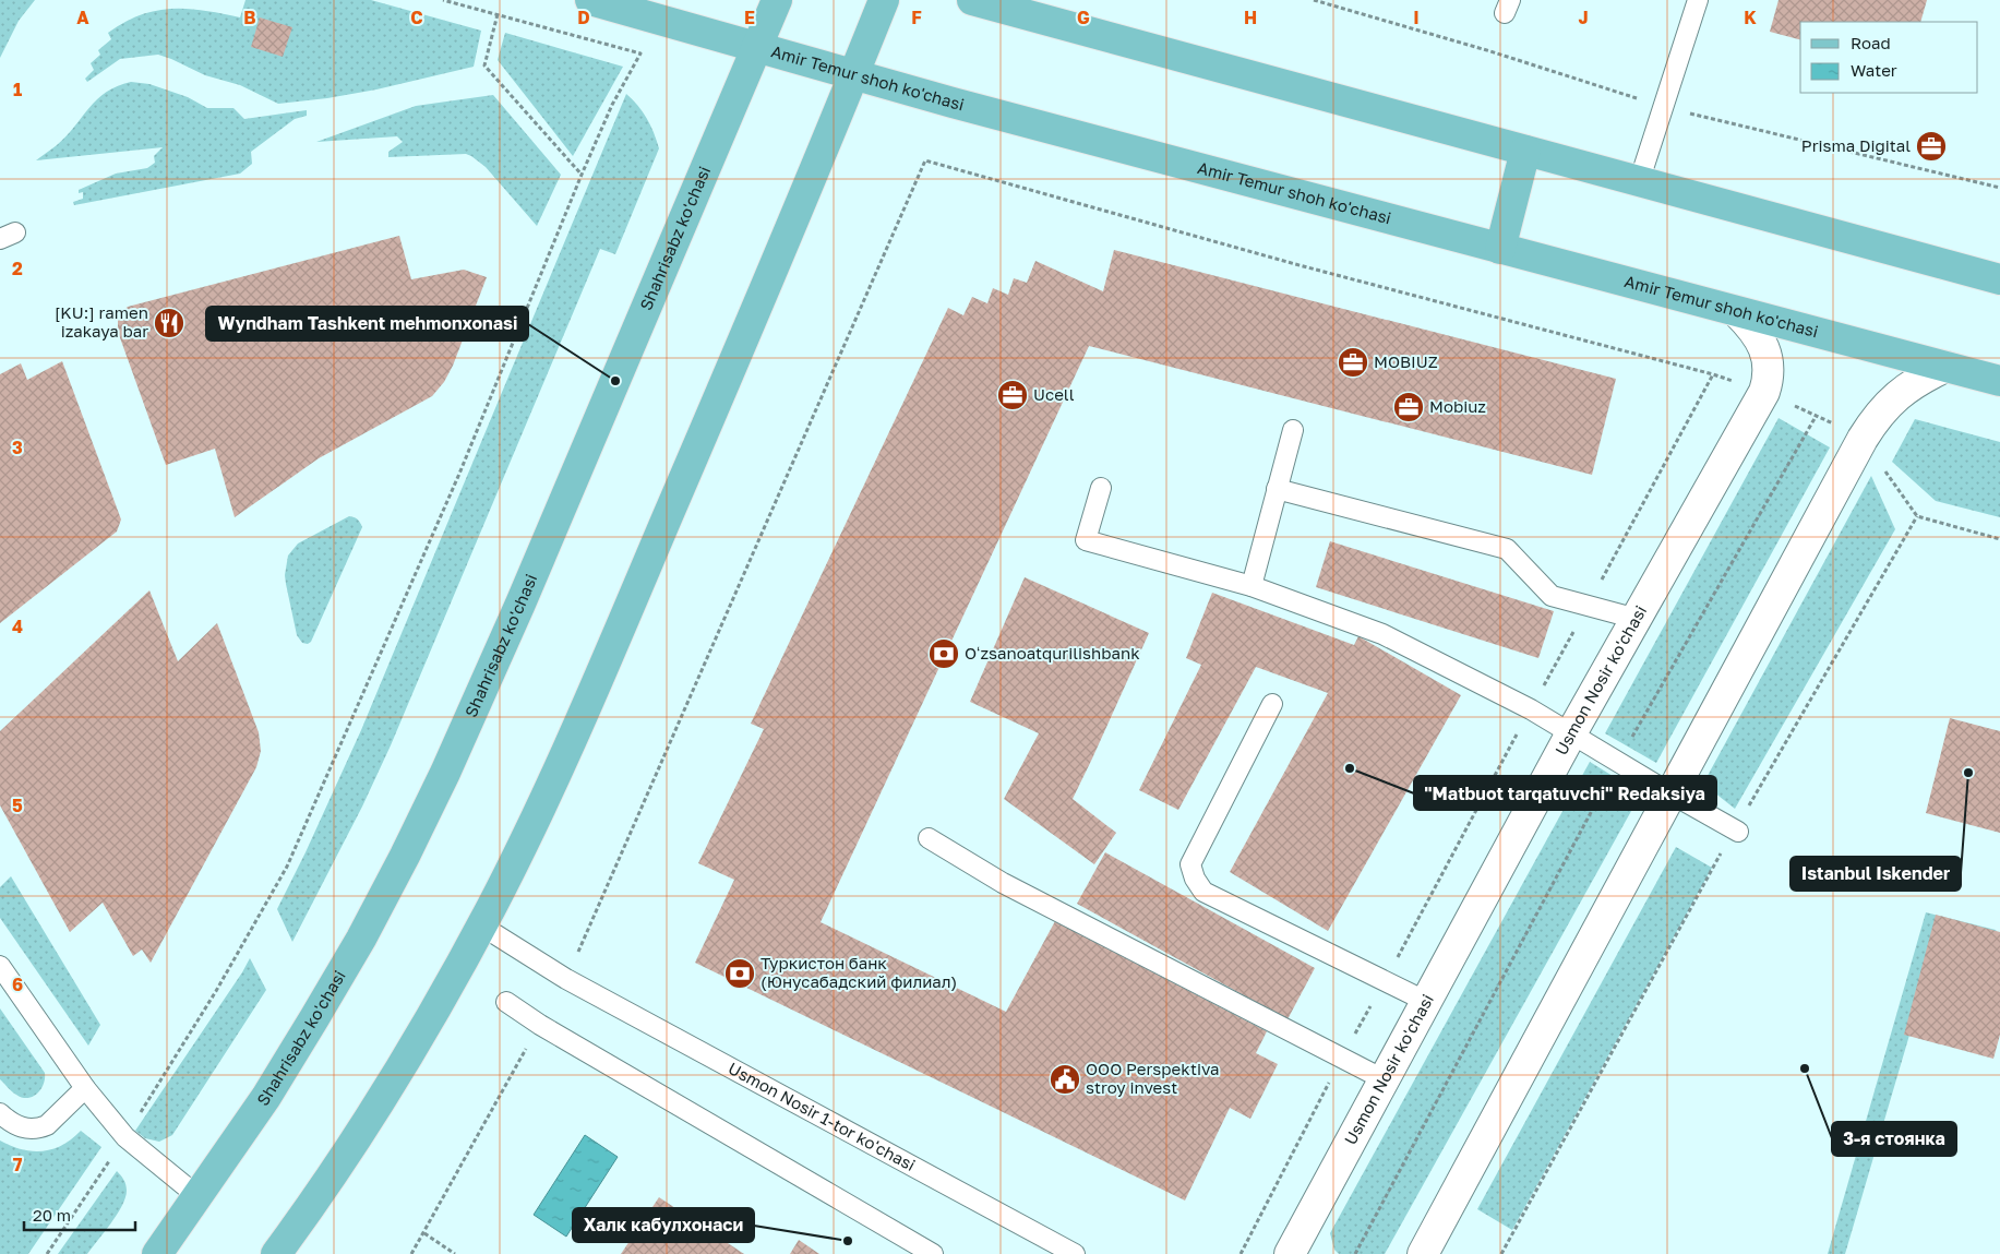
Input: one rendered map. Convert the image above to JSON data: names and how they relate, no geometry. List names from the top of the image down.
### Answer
{
  "streets": {
    "main road": ["Amir Temur shoh ko'chasi", "Shahrisabz ko'chasi"],
    "street": ["Usmon Nosir ko'chasi"],
    "lane": ["Usmon Nosir 1-tor ko'chasi"]
  },
  "crossings": [
    ["Amir Temur shoh ko'chasi", "Shahrisabz ko'chasi"],
    ["Amir Temur shoh ko'chasi", "Usmon Nosir ko'chasi"]
  ],
  "places": {
    "office": [
      "Prisma Digital",
      "MOBIUZ",
      "Ucell",
      "Mobiuz"
    ],
    "restaurant": ["[KU:] ramen izakaya bar"],
    "other": [
      "Wyndham Tashkent mehmonxonasi",
      "\"Matbuot tarqatuvchi\" Redaksiya",
      "Istanbul Iskender",
      "3-я стоянка",
      "Халк кабулхонаси"
    ],
    "bank": ["Oʻzsanoatqurilishbank", "Туркистон банк (Юнусабадский филиал)"],
    "public building": ["ООО Perspektiva stroy invest"]
  },
  "legend": ["Road", "Water"],
  "scale_bar": "20 m",
  "grid": {
    "columns": [
      "A",
      "B",
      "C",
      "D",
      "E",
      "F",
      "G",
      "H",
      "I",
      "J",
      "K"
    ],
    "rows": [
      "1",
      "2",
      "3",
      "4",
      "5",
      "6",
      "7"
    ]
  }
}
